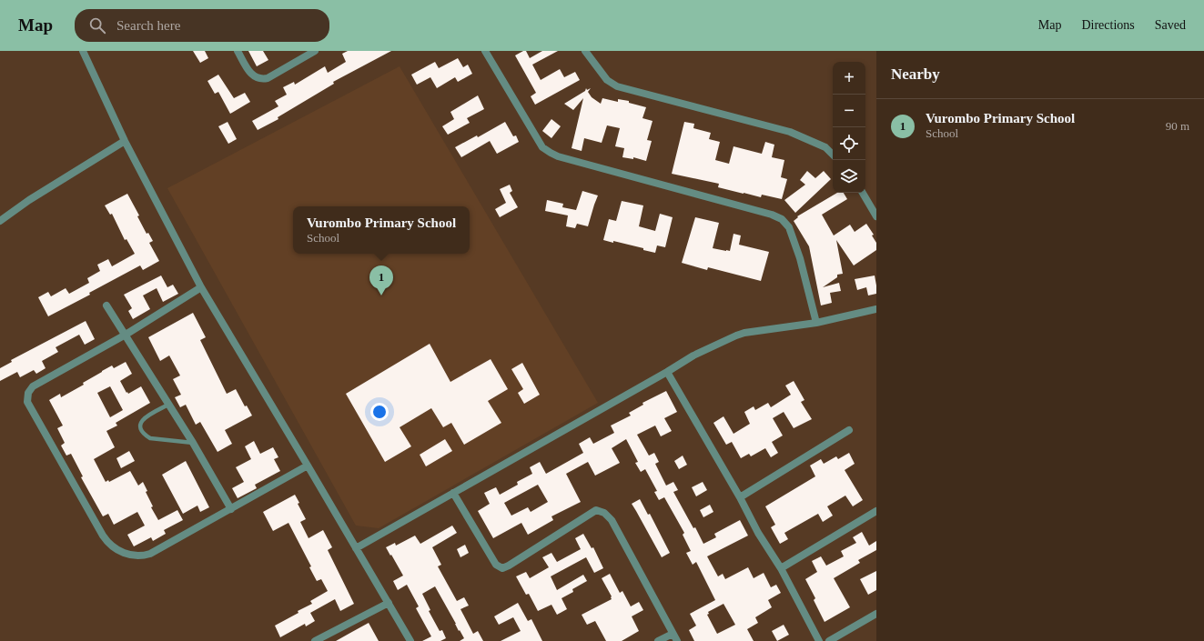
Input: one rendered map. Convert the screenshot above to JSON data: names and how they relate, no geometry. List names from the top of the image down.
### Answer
{
  "page": {
    "header": "Map",
    "search": "Search here",
    "nav": ["Map", "Directions", "Saved"],
    "heading": "Nearby",
    "map_buttons": ["+", "−"],
    "list": [
      {
        "mark": "1",
        "name": "Vurombo Primary School",
        "note": "School",
        "value": "90 m"
      }
    ],
    "popup": ["Vurombo Primary School", "School"],
    "pins": "1"
  }
}
